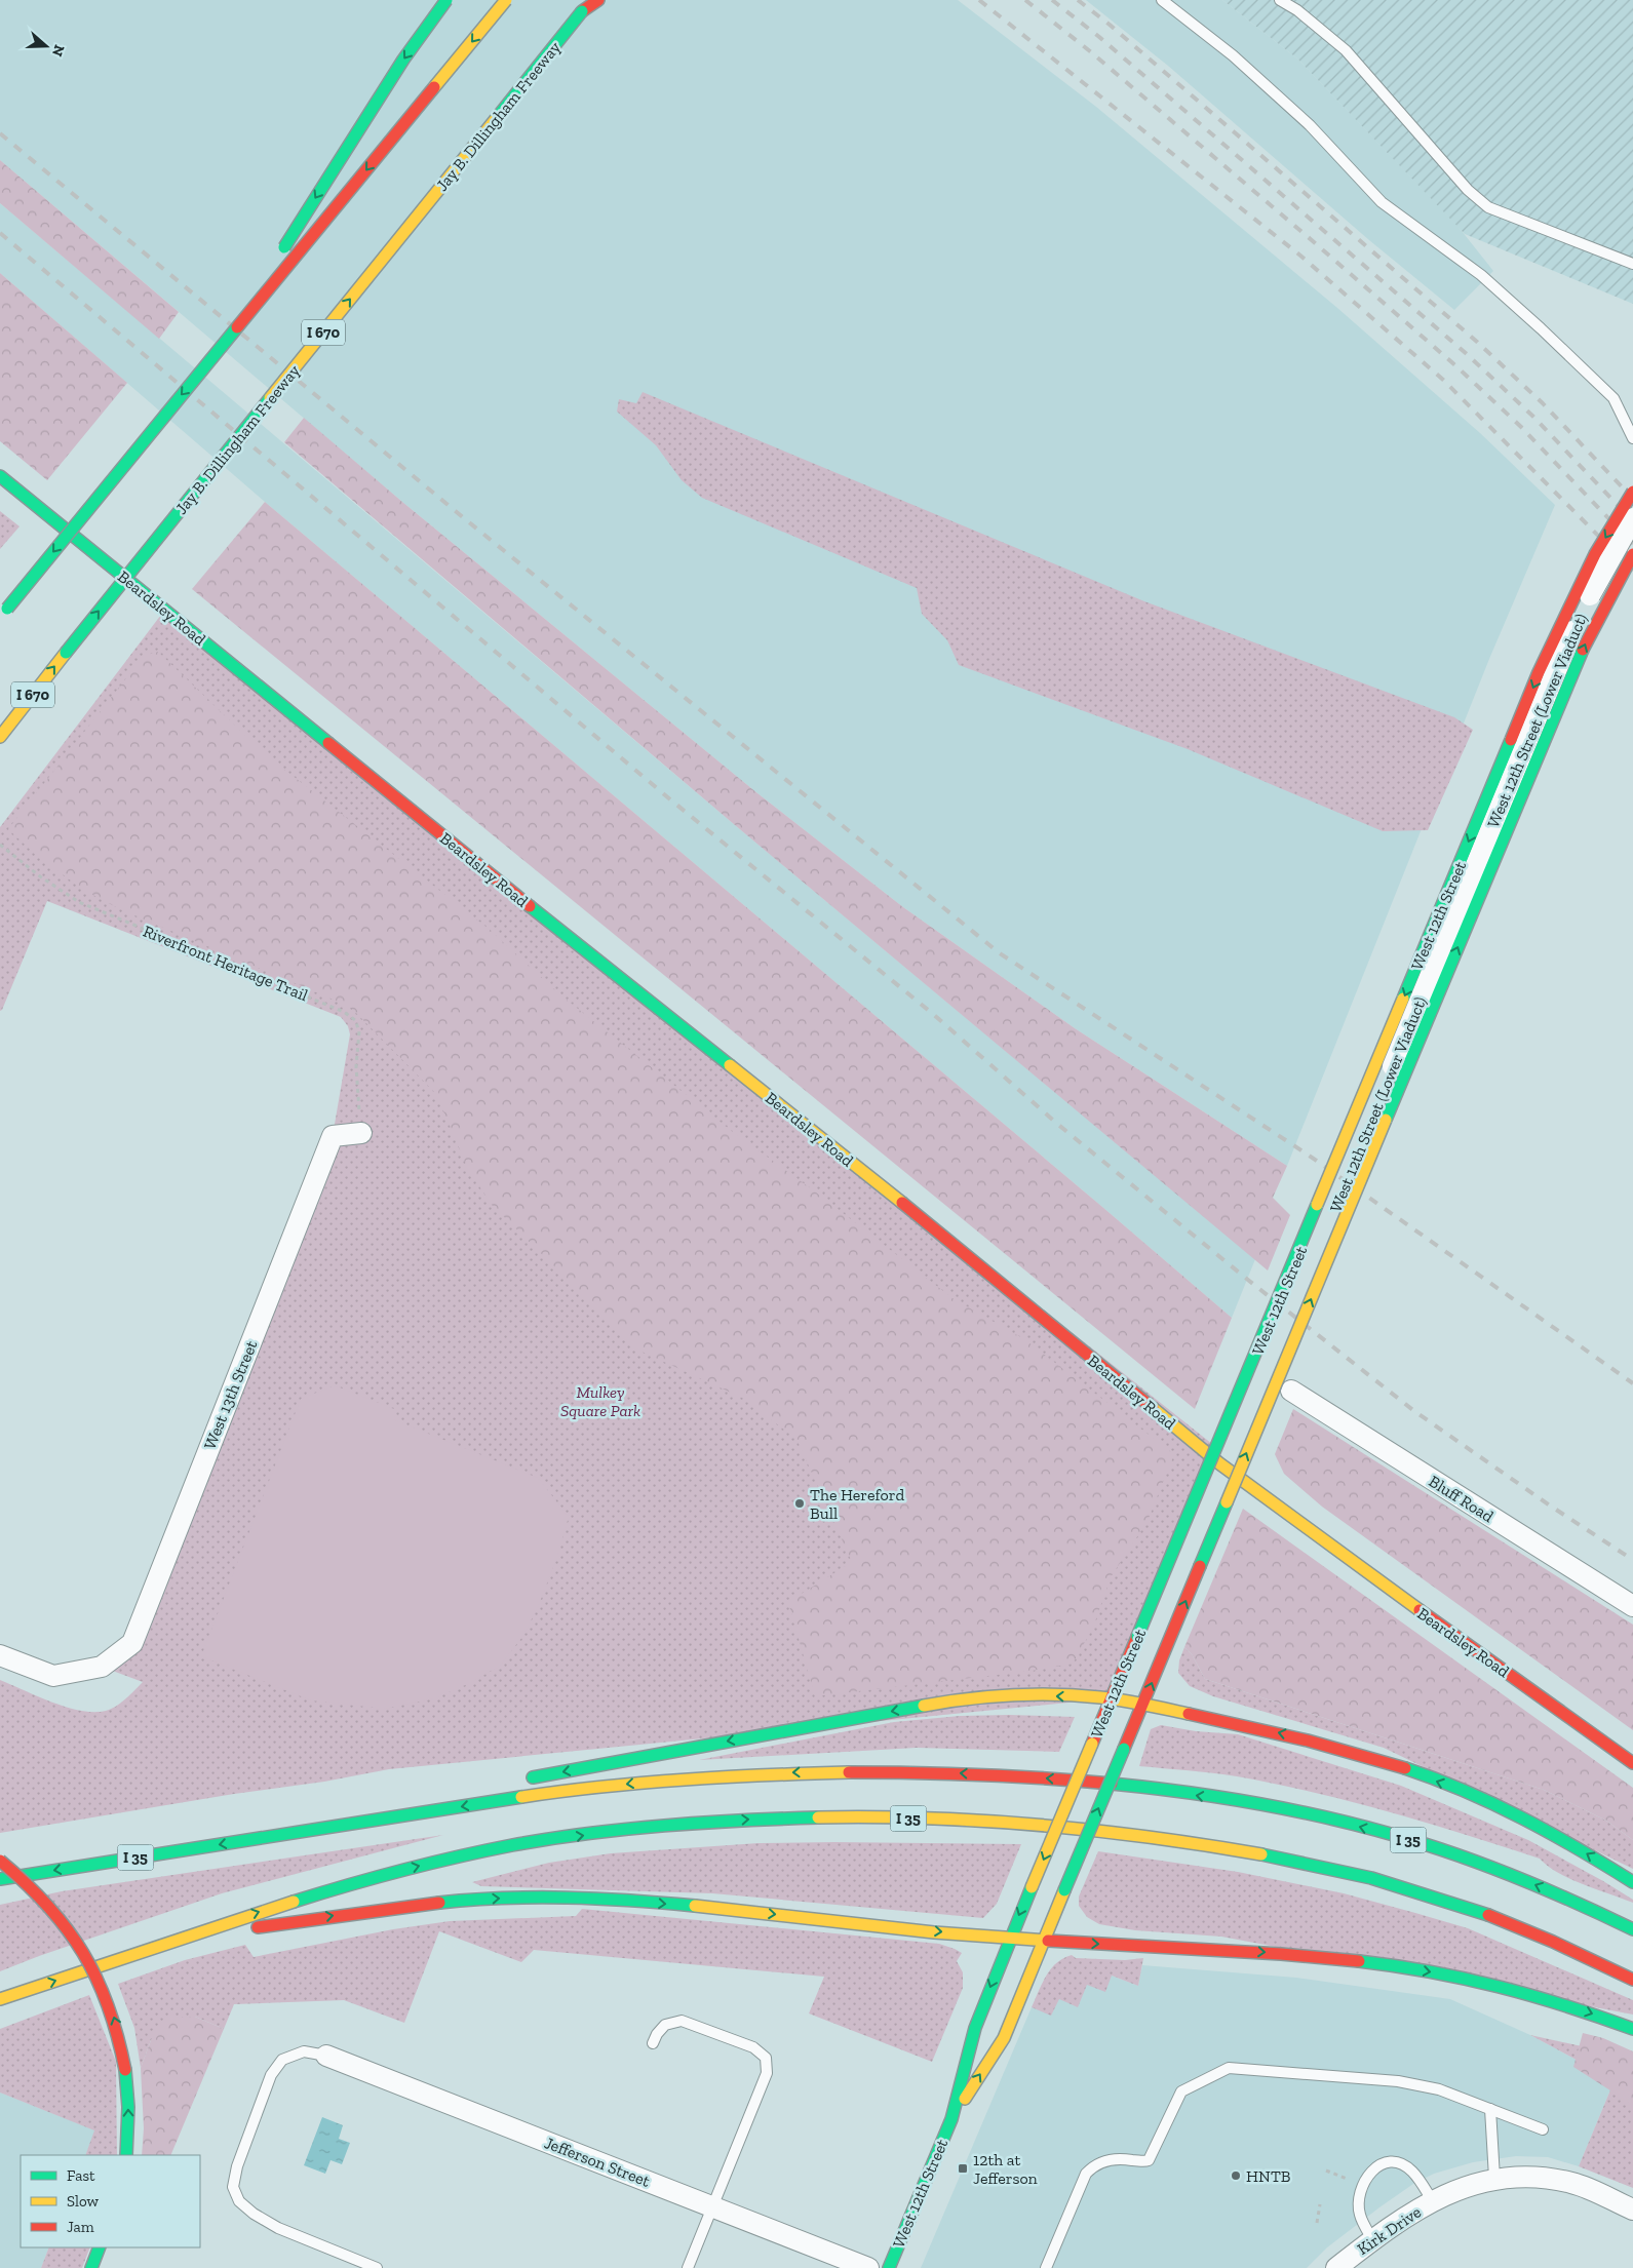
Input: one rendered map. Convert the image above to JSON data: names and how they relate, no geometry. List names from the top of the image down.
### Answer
{
  "streets": {
    "main road": [
      "Jay B. Dillingham Freeway",
      "I 670",
      "Beardsley Road",
      "West 12th Street",
      "I 35"
    ],
    "street": [
      "West 12th Street (Lower Viaduct)",
      "West 13th Street",
      "Bluff Road",
      "Jefferson Street",
      "Kirk Drive"
    ],
    "path": ["Riverfront Heritage Trail"]
  },
  "crossings": [
    ["Beardsley Road", "West 12th Street (Lower Viaduct)"],
    ["Riverfront Heritage Trail", "West 13th Street"]
  ],
  "parks": ["Mulkey Square Park"],
  "places": {
    "other": ["The Hereford Bull", "HNTB"],
    "transit": ["12th at Jefferson"]
  },
  "legend": ["Fast", "Slow", "Jam"],
  "north": "right"
}
